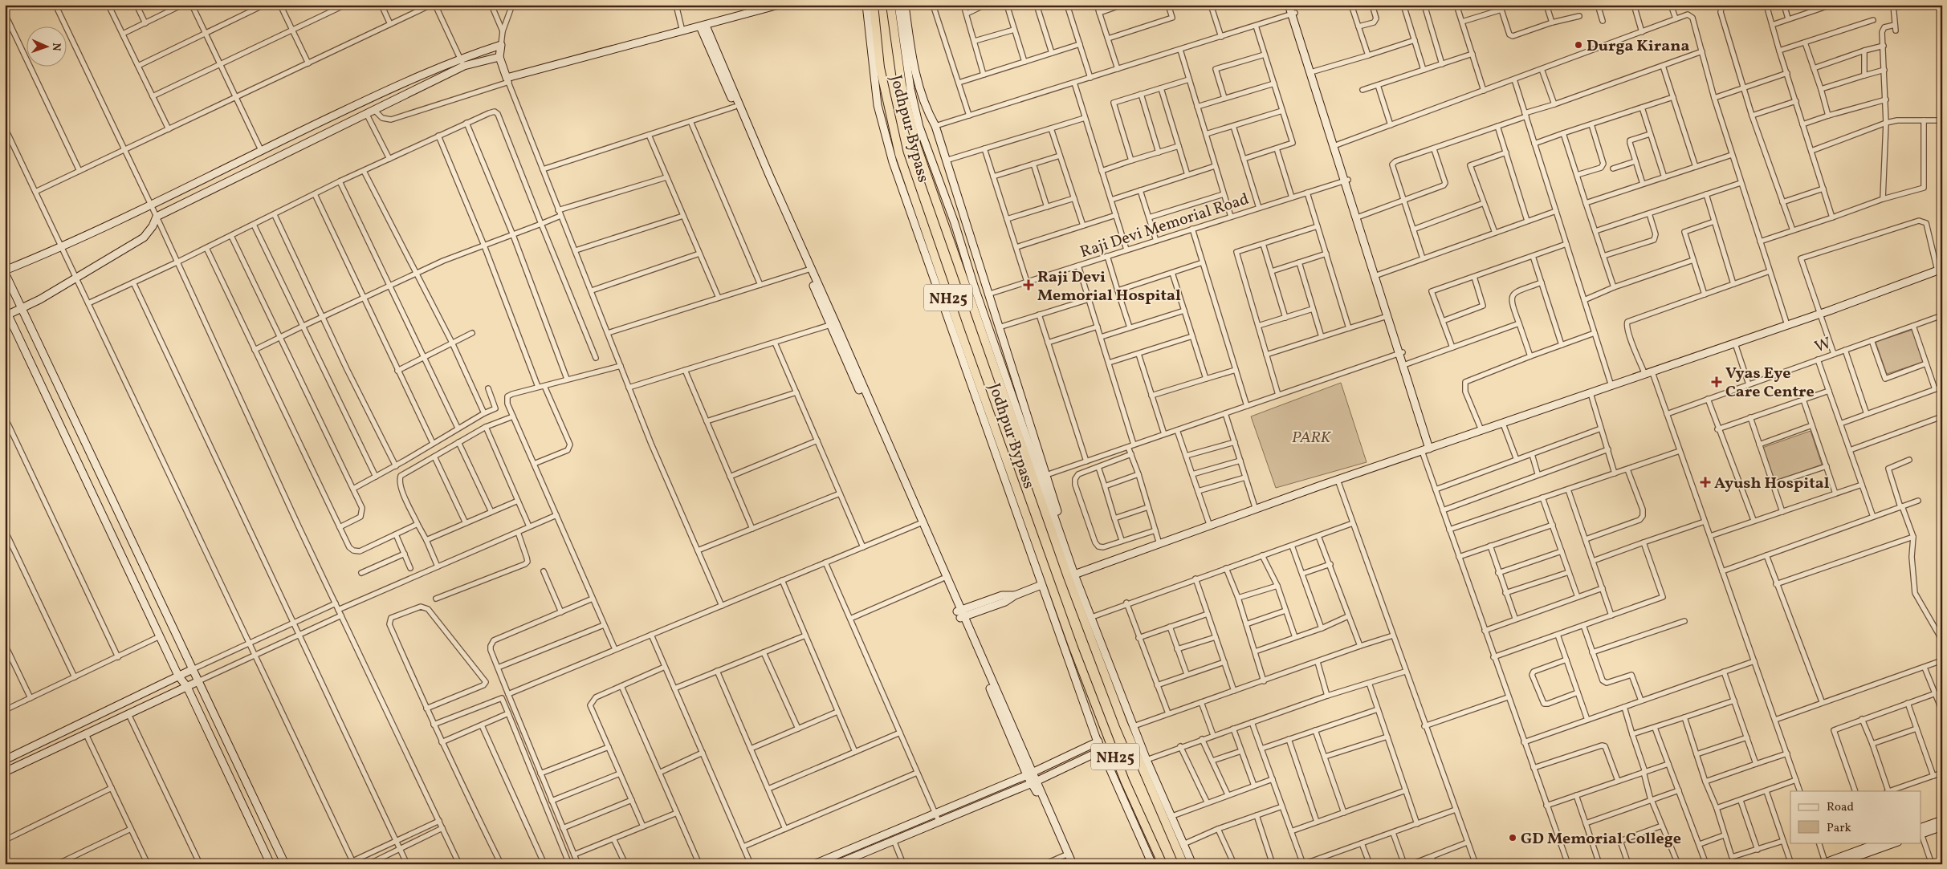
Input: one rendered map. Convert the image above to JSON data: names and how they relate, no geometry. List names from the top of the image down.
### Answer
{
  "streets": {
    "highway": ["Jodhpur Bypass", "NH25"],
    "street": ["Raji Devi Memorial Road", "W"]
  },
  "parks": ["PARK"],
  "places": {
    "other": ["Durga Kirana", "GD Memorial College"],
    "health": ["Raji Devi Memorial Hospital", "Vyas Eye Care Centre", "Ayush Hospital"]
  },
  "legend": ["Road", "Park"],
  "north": "right"
}
